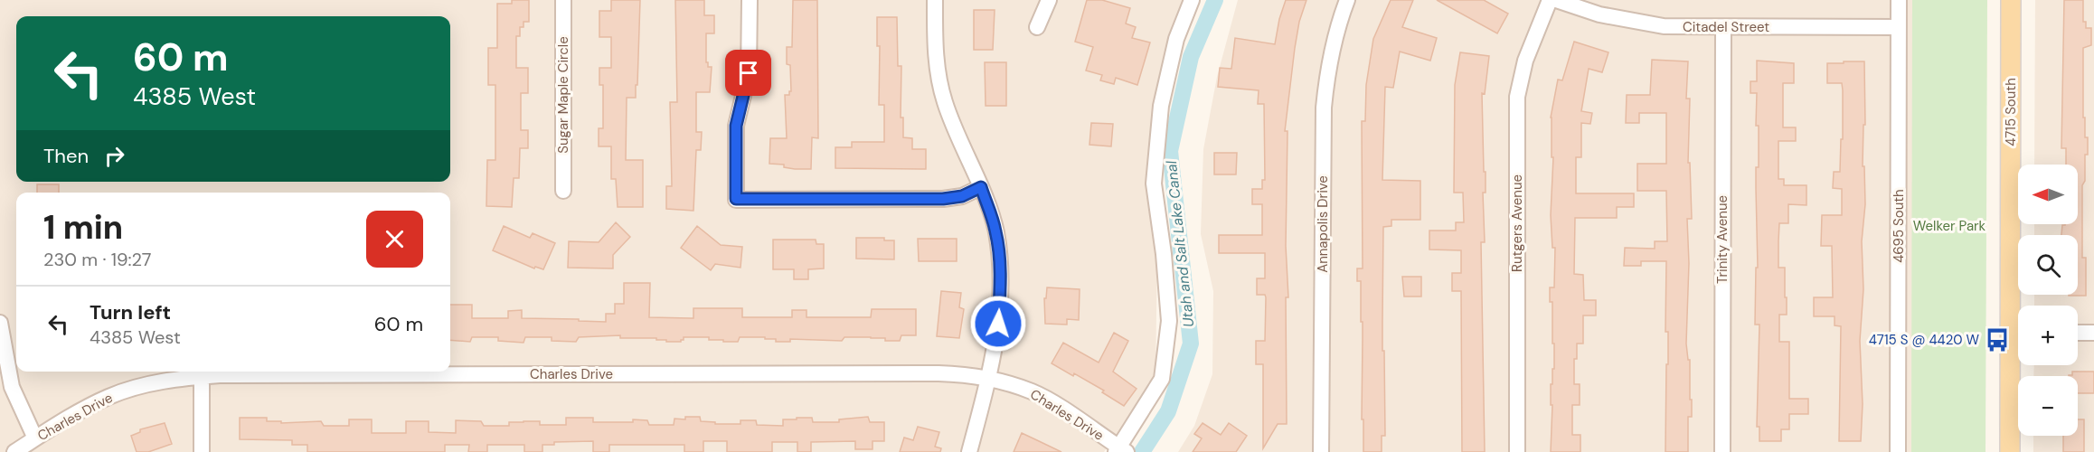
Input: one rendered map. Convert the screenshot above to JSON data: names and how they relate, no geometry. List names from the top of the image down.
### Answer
{
  "streets": {
    "main road": ["4715 South"],
    "street": [
      "Citadel Street",
      "Sugar Maple Circle",
      "Rutgers Avenue",
      "Annapolis Drive",
      "4695 South",
      "Trinity Avenue",
      "Charles Drive"
    ]
  },
  "crossings": [
    ["Citadel Street", "4695 South"],
    ["Citadel Street", "Trinity Avenue"]
  ],
  "water": ["Utah and Salt Lake Canal"],
  "parks": ["Welker Park"],
  "places": {
    "bus stop": ["4715 S @ 4420 W"]
  },
  "north": "left",
  "page": {
    "turn": ["60 m", "4385 West"],
    "then": "Then",
    "map_buttons": ["+", "−"],
    "heading": ["1 min", "230 m · 19:27"],
    "list": [
      {
        "name": "Turn left",
        "note": "4385 West",
        "value": "60 m"
      }
    ]
  }
}
